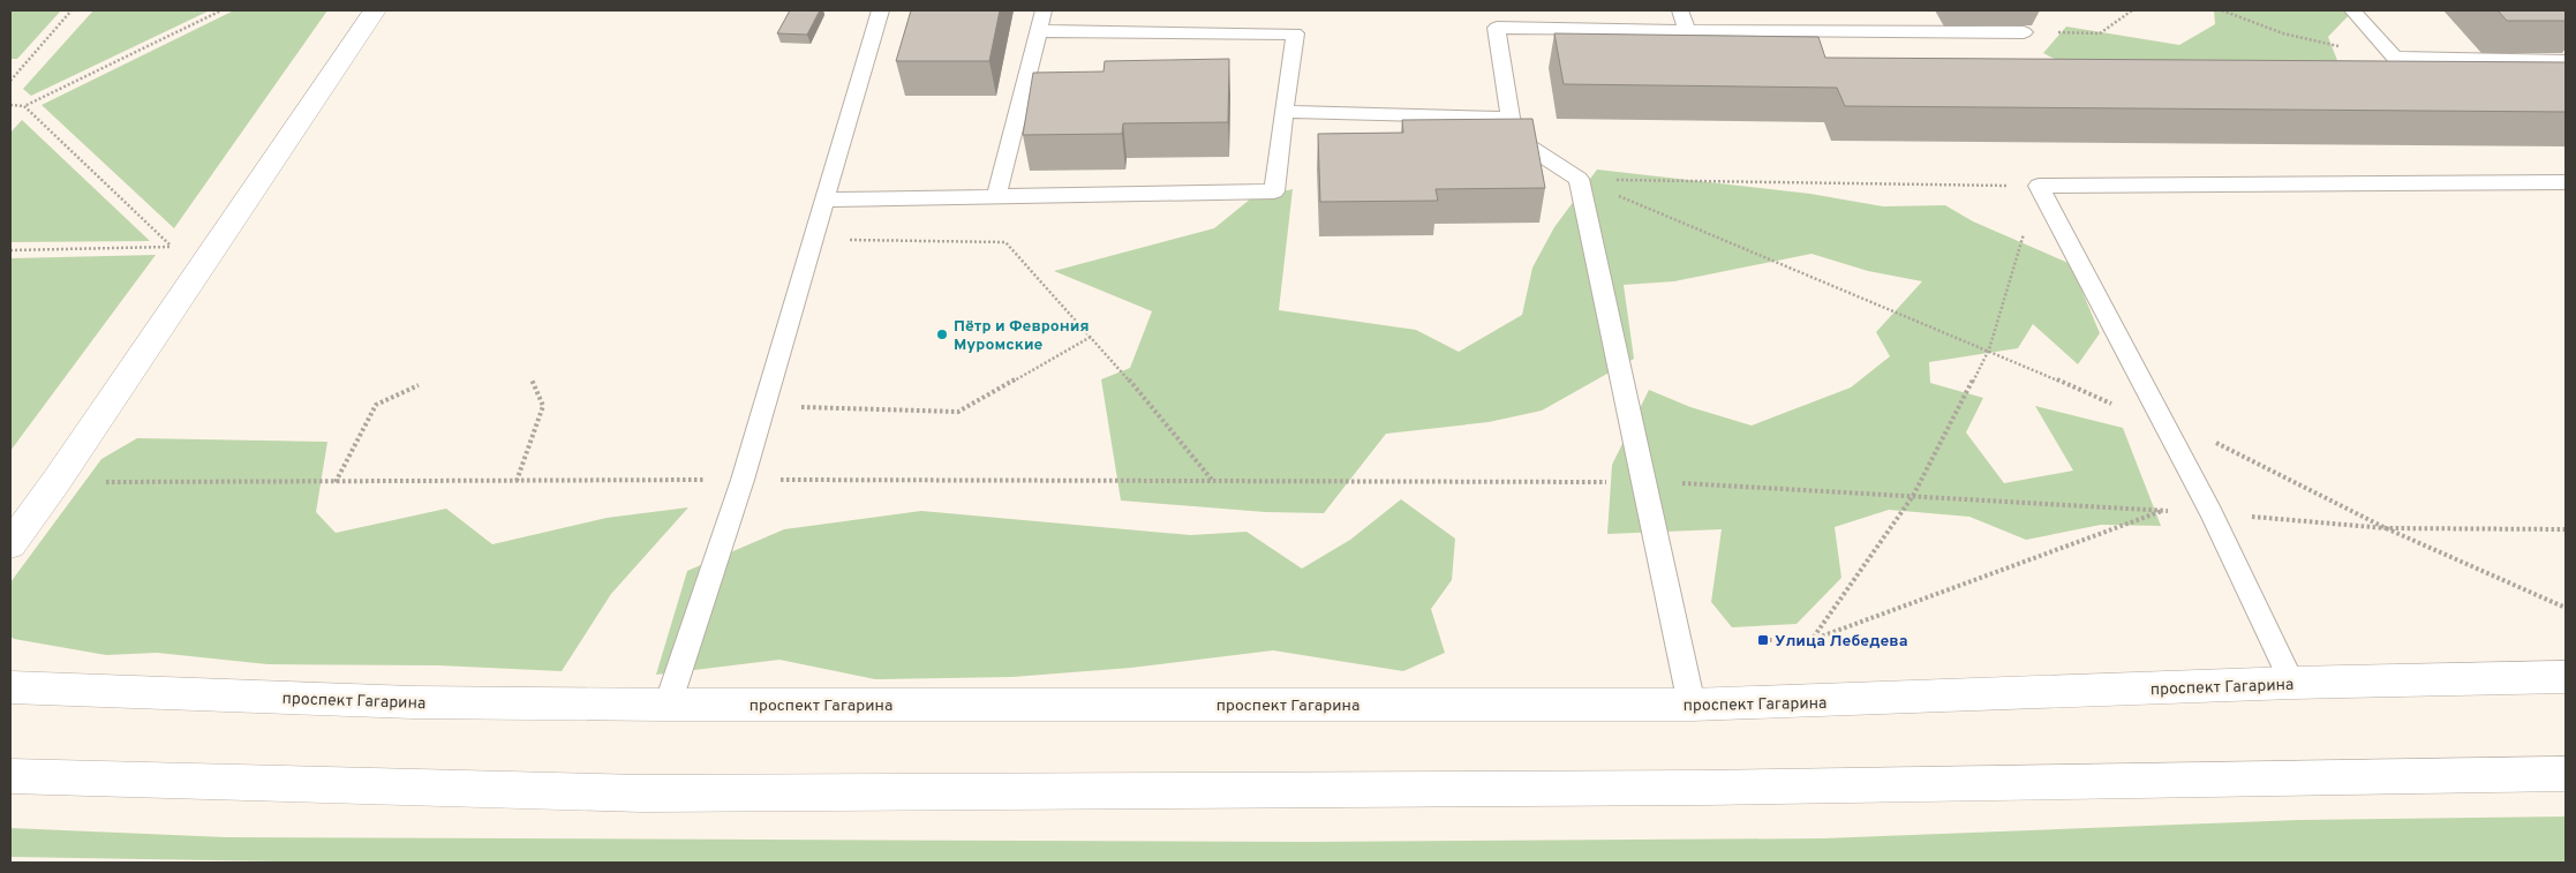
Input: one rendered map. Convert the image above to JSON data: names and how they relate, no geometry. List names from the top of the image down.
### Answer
{
  "streets": {
    "main road": ["проспект Гагарина"]
  },
  "places": {
    "other": ["Пётр и Феврония Муромские"],
    "transit": ["Улица Лебедева"]
  }
}
